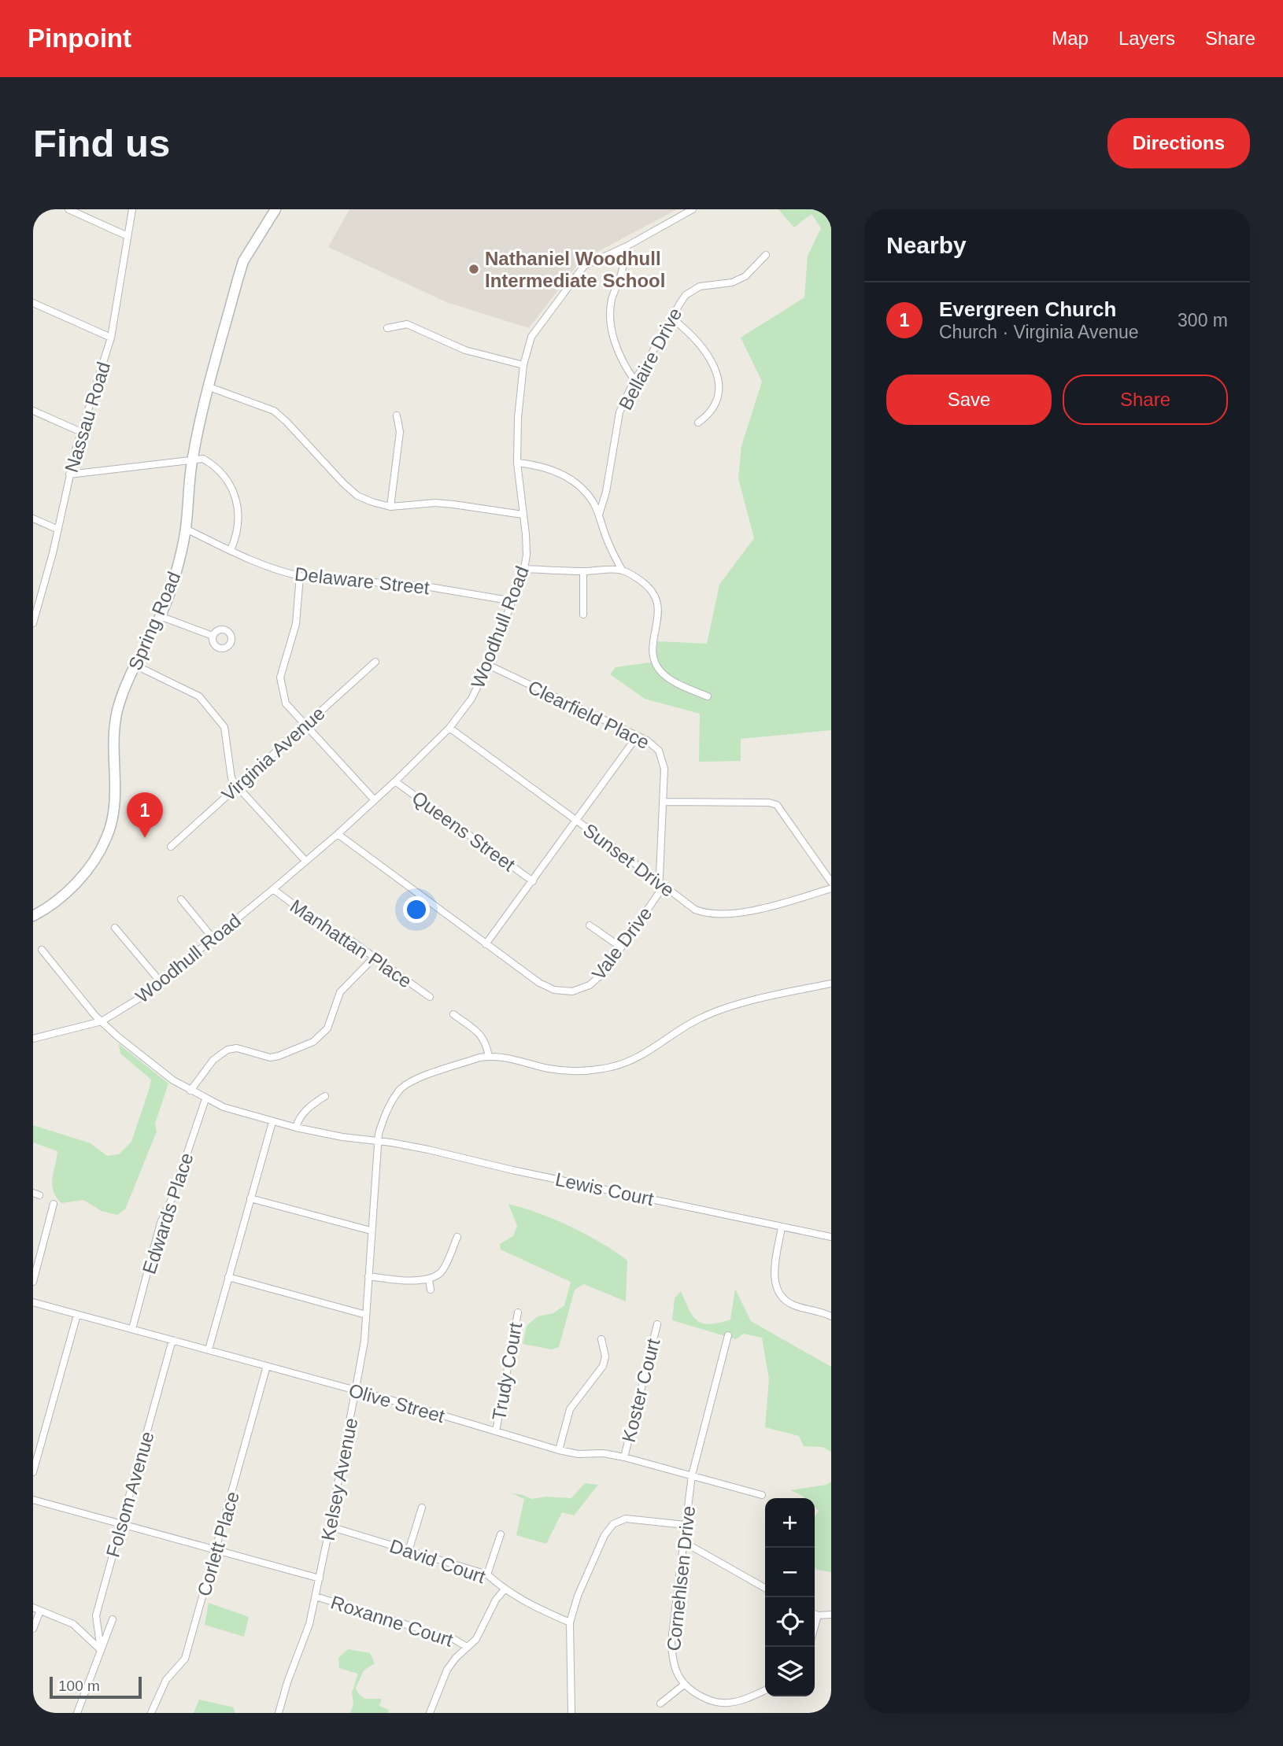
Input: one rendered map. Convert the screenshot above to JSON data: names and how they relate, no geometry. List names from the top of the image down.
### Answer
{
  "streets": {
    "main road": ["Spring Road"],
    "street": [
      "Bellaire Drive",
      "Nassau Road",
      "Delaware Street",
      "Woodhull Road",
      "Clearfield Place",
      "Virginia Avenue",
      "Queens Street",
      "Sunset Drive",
      "Manhattan Place",
      "Vale Drive",
      "Lewis Court",
      "Edwards Place",
      "Trudy Court",
      "Koster Court",
      "Olive Street",
      "Kelsey Avenue",
      "Folsom Avenue",
      "Corlett Place",
      "David Court",
      "Cornehlsen Drive",
      "Roxanne Court"
    ]
  },
  "crossings": [
    ["Delaware Street", "Spring Road"],
    ["Delaware Street", "Woodhull Road"],
    ["Woodhull Road", "Clearfield Place"],
    ["Woodhull Road", "Queens Street"],
    ["Woodhull Road", "Sunset Drive"],
    ["Woodhull Road", "Manhattan Place"],
    ["Woodhull Road", "Vale Drive"],
    ["Woodhull Road", "Lewis Court"],
    ["Clearfield Place", "Sunset Drive"],
    ["Clearfield Place", "Vale Drive"],
    ["Sunset Drive", "Vale Drive"],
    ["Lewis Court", "Edwards Place"],
    ["Lewis Court", "Kelsey Avenue"],
    ["Edwards Place", "Olive Street"],
    ["Trudy Court", "Olive Street"],
    ["Koster Court", "Olive Street"],
    ["Olive Street", "Kelsey Avenue"],
    ["Olive Street", "Folsom Avenue"],
    ["Olive Street", "Corlett Place"],
    ["Olive Street", "Cornehlsen Drive"],
    ["Kelsey Avenue", "David Court"],
    ["Kelsey Avenue", "Roxanne Court"]
  ],
  "places": ["Nathaniel Woodhull Intermediate School"],
  "scale_bar": "100 m",
  "page": {
    "header": "Pinpoint",
    "nav": ["Map", "Layers", "Share"],
    "buttons": [
      "Directions",
      ["Save", "Share"]
    ],
    "title": "Find us",
    "heading": "Nearby",
    "list": [
      {
        "mark": "1",
        "name": "Evergreen Church",
        "note": "Church · Virginia Avenue",
        "value": "300 m"
      }
    ],
    "pins": "1",
    "map_buttons": ["+", "−"],
    "scale": "100 m"
  }
}
